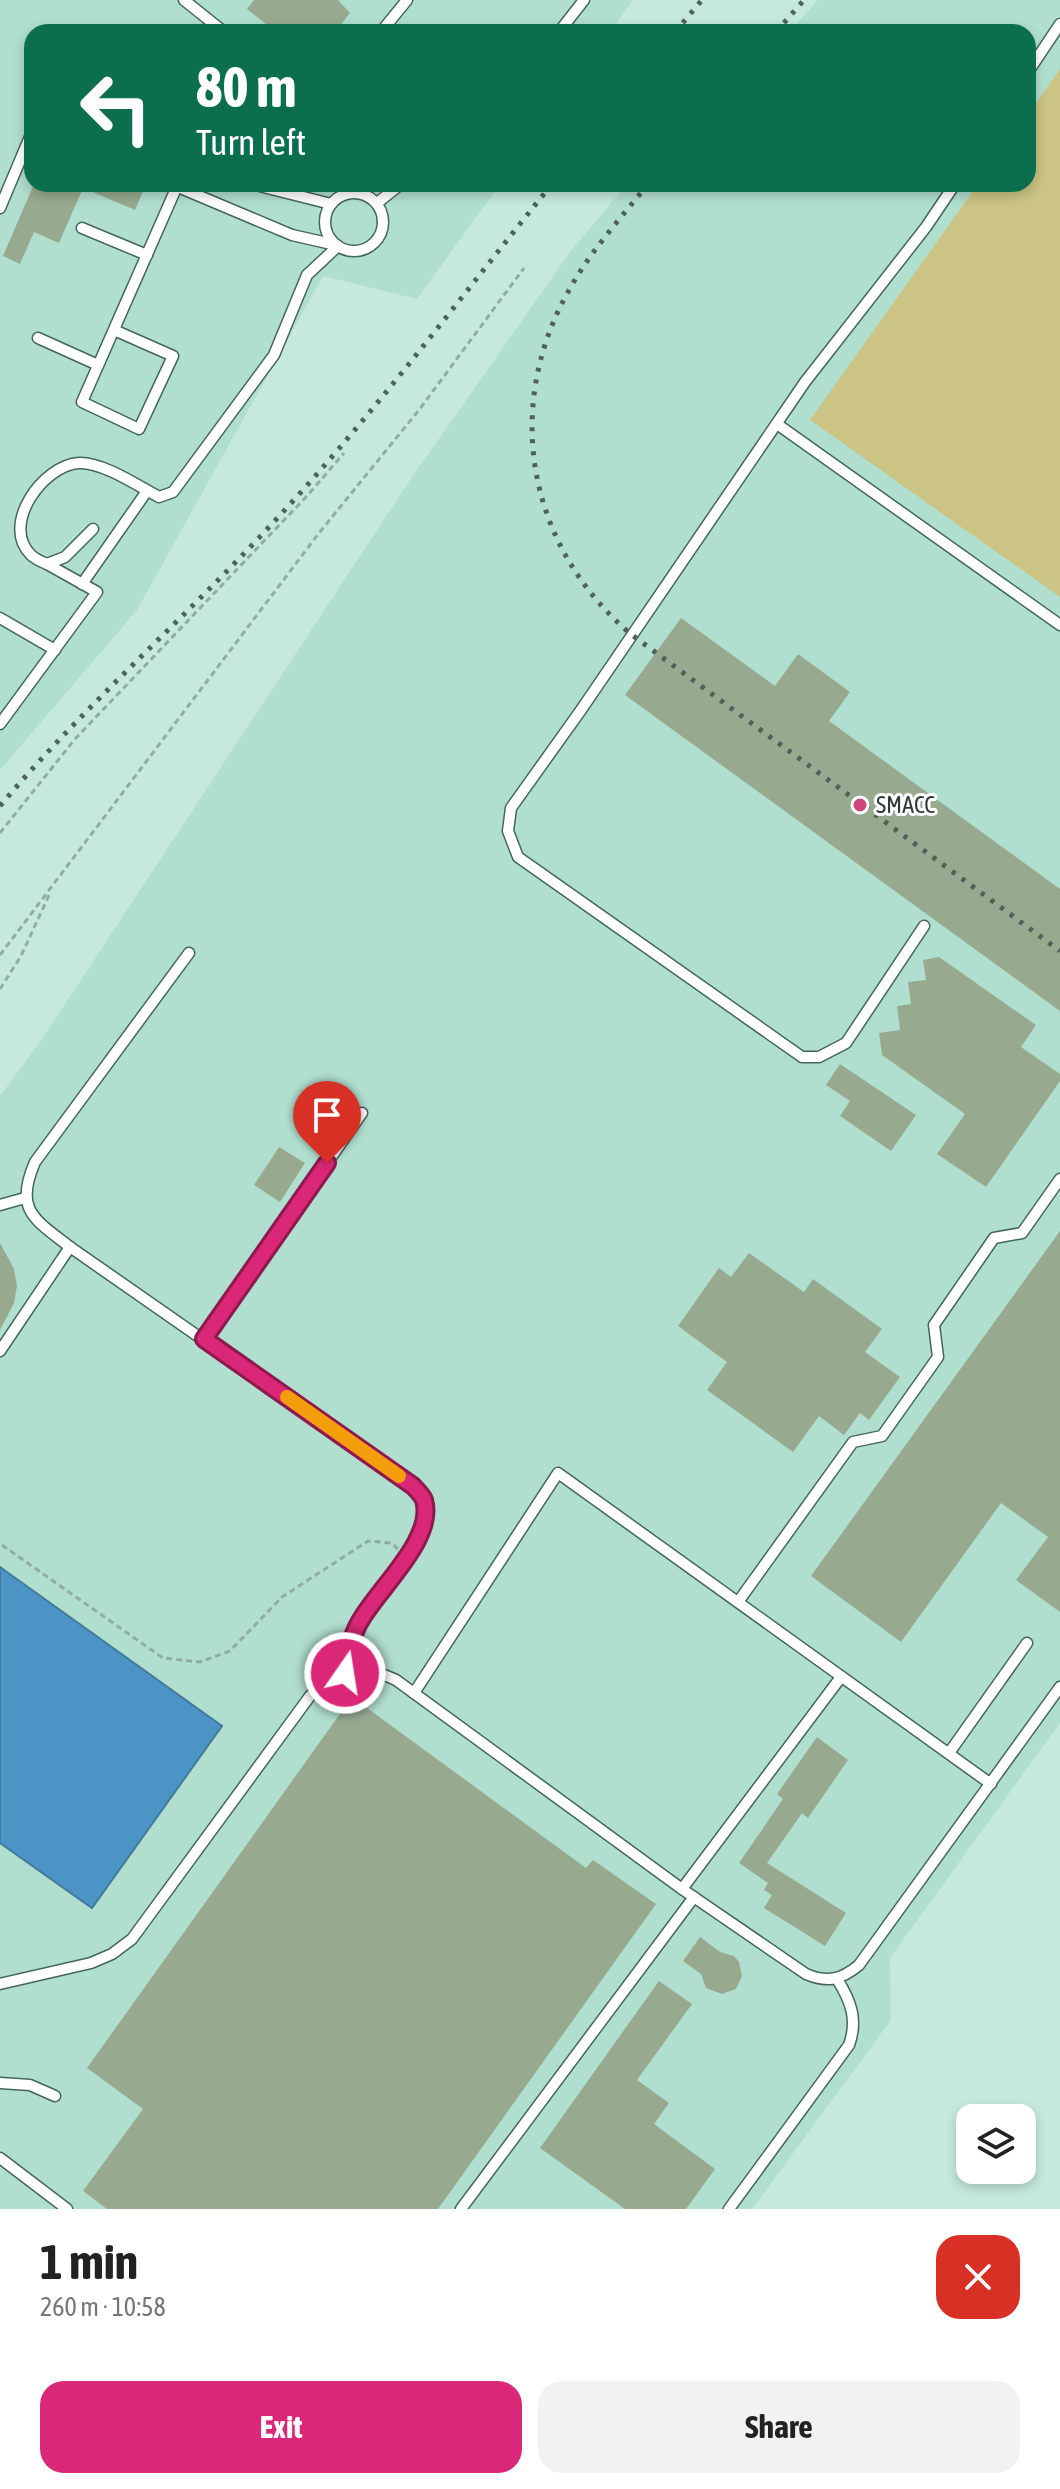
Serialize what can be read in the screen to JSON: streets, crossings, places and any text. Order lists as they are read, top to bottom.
{
  "places": ["SMACC"],
  "page": {
    "turn": ["80 m", "Turn left"],
    "heading": ["1 min", "260 m · 10:58"],
    "buttons": ["Exit", "Share"]
  }
}
